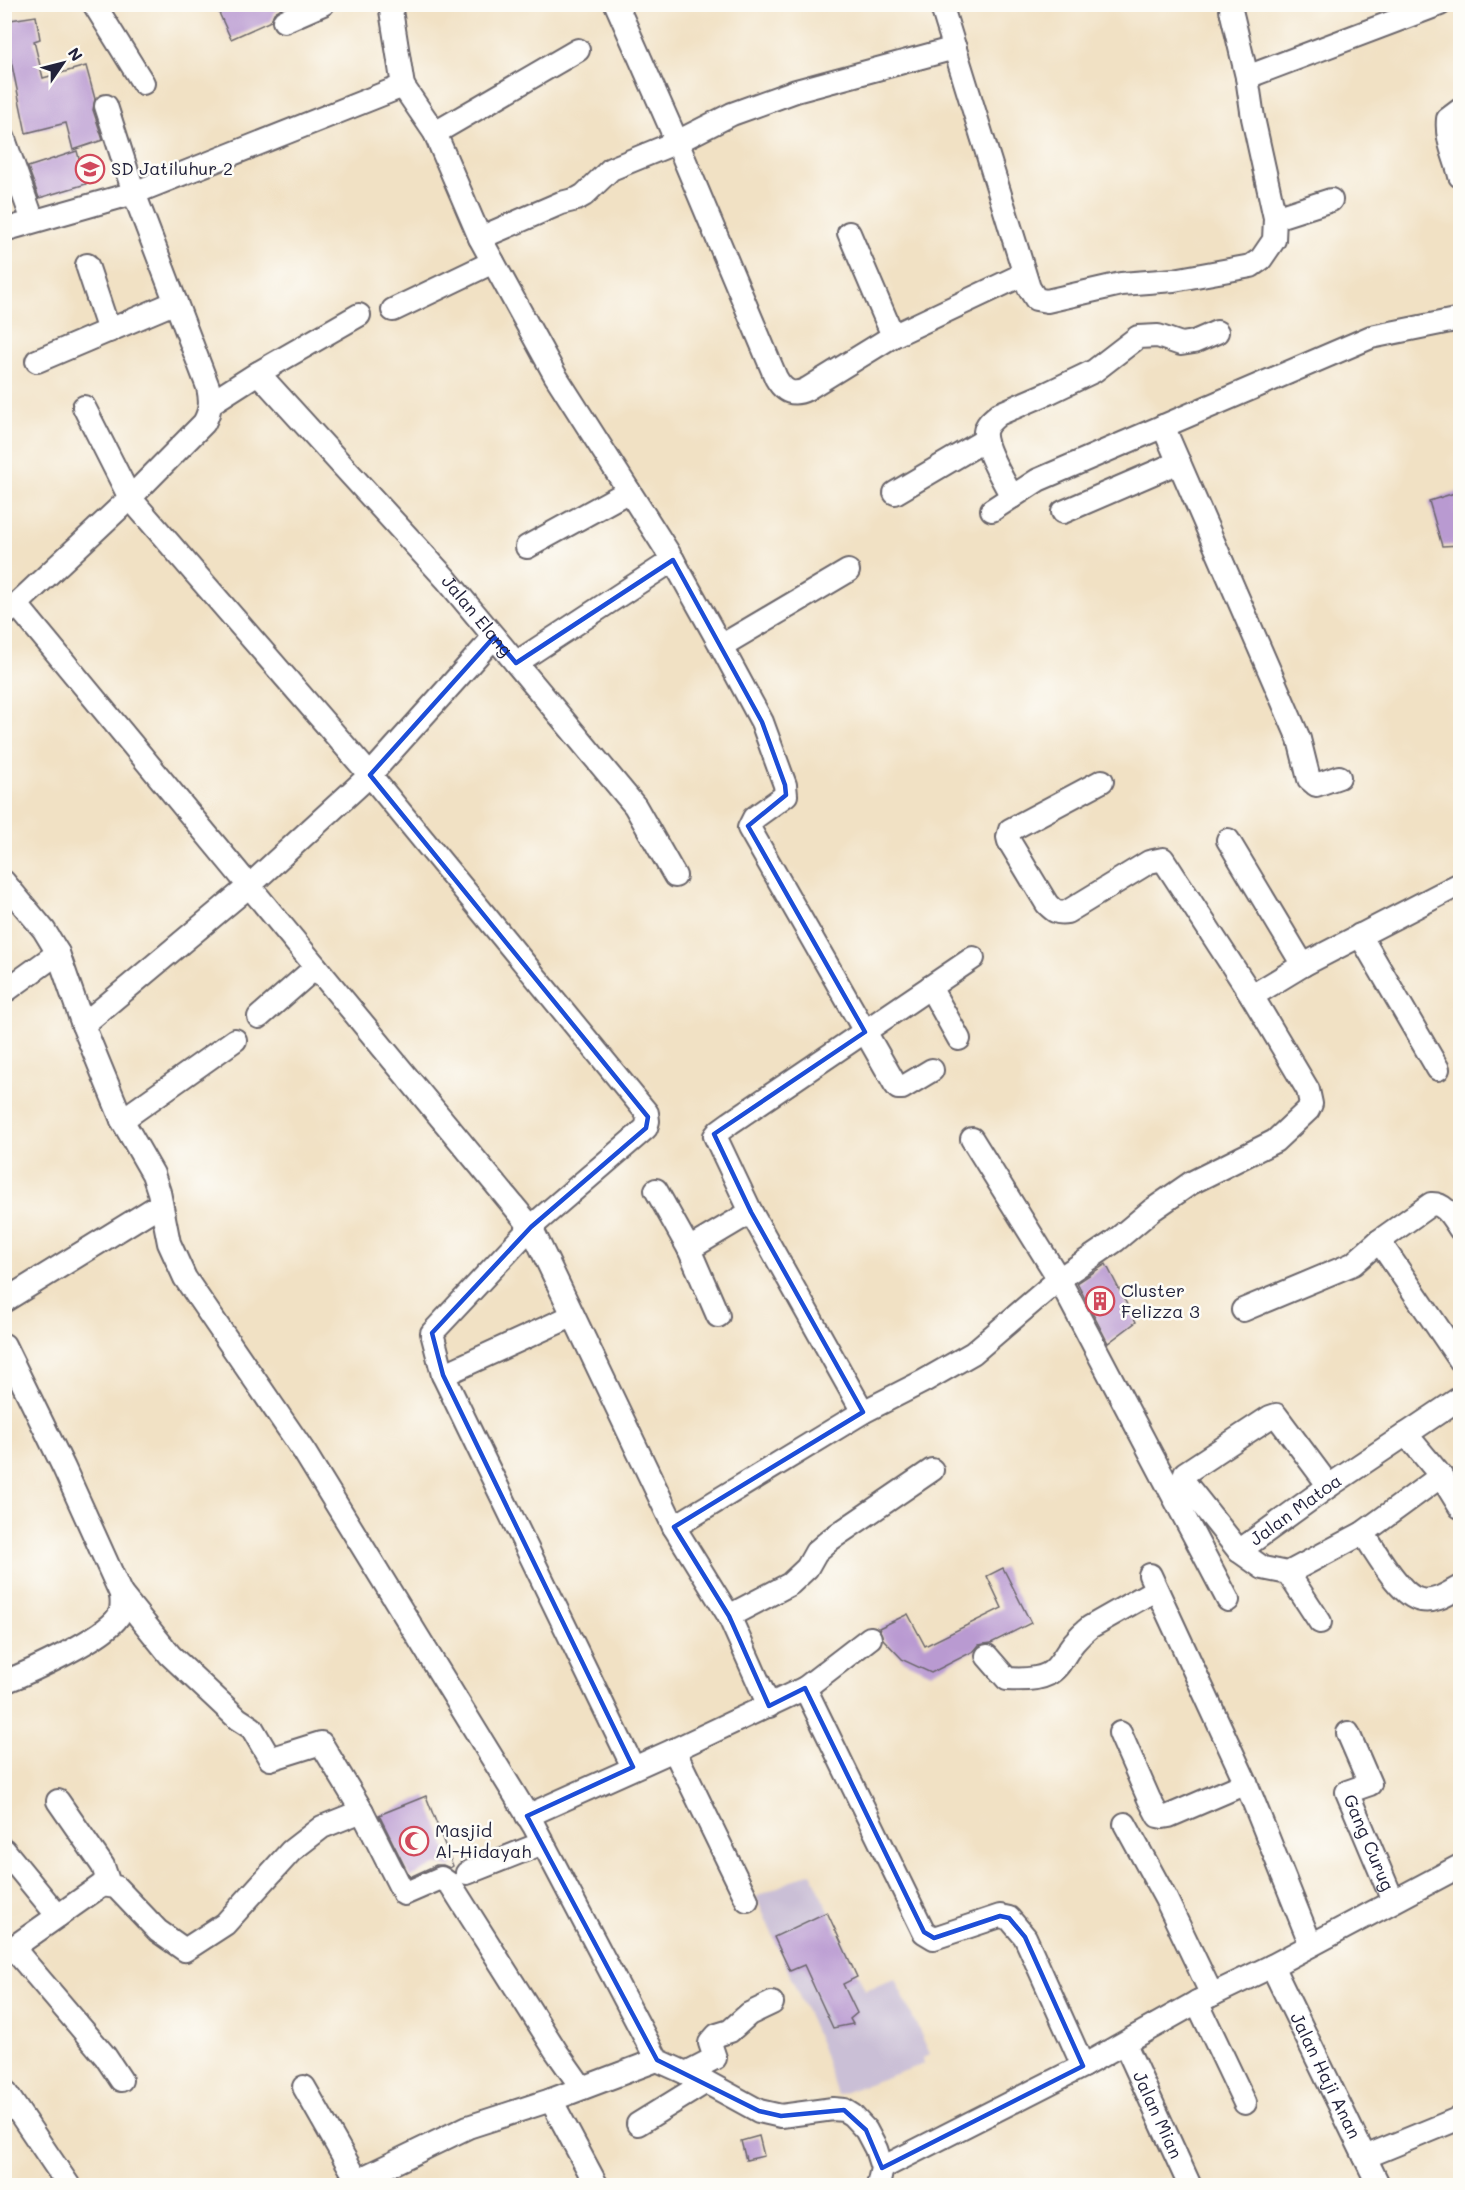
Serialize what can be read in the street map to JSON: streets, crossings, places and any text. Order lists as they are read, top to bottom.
{
  "streets": {
    "street": [
      "Jalan Elang",
      "Jalan Matoa",
      "Gang Curug",
      "Jalan Haji Anan",
      "Jalan Mian"
    ]
  },
  "places": {
    "school or university": ["SD Jatiluhur 2"],
    "building": ["Cluster Felizza 3"],
    "mosque": ["Masjid Al-Hidayah"]
  },
  "north": "top right"
}
